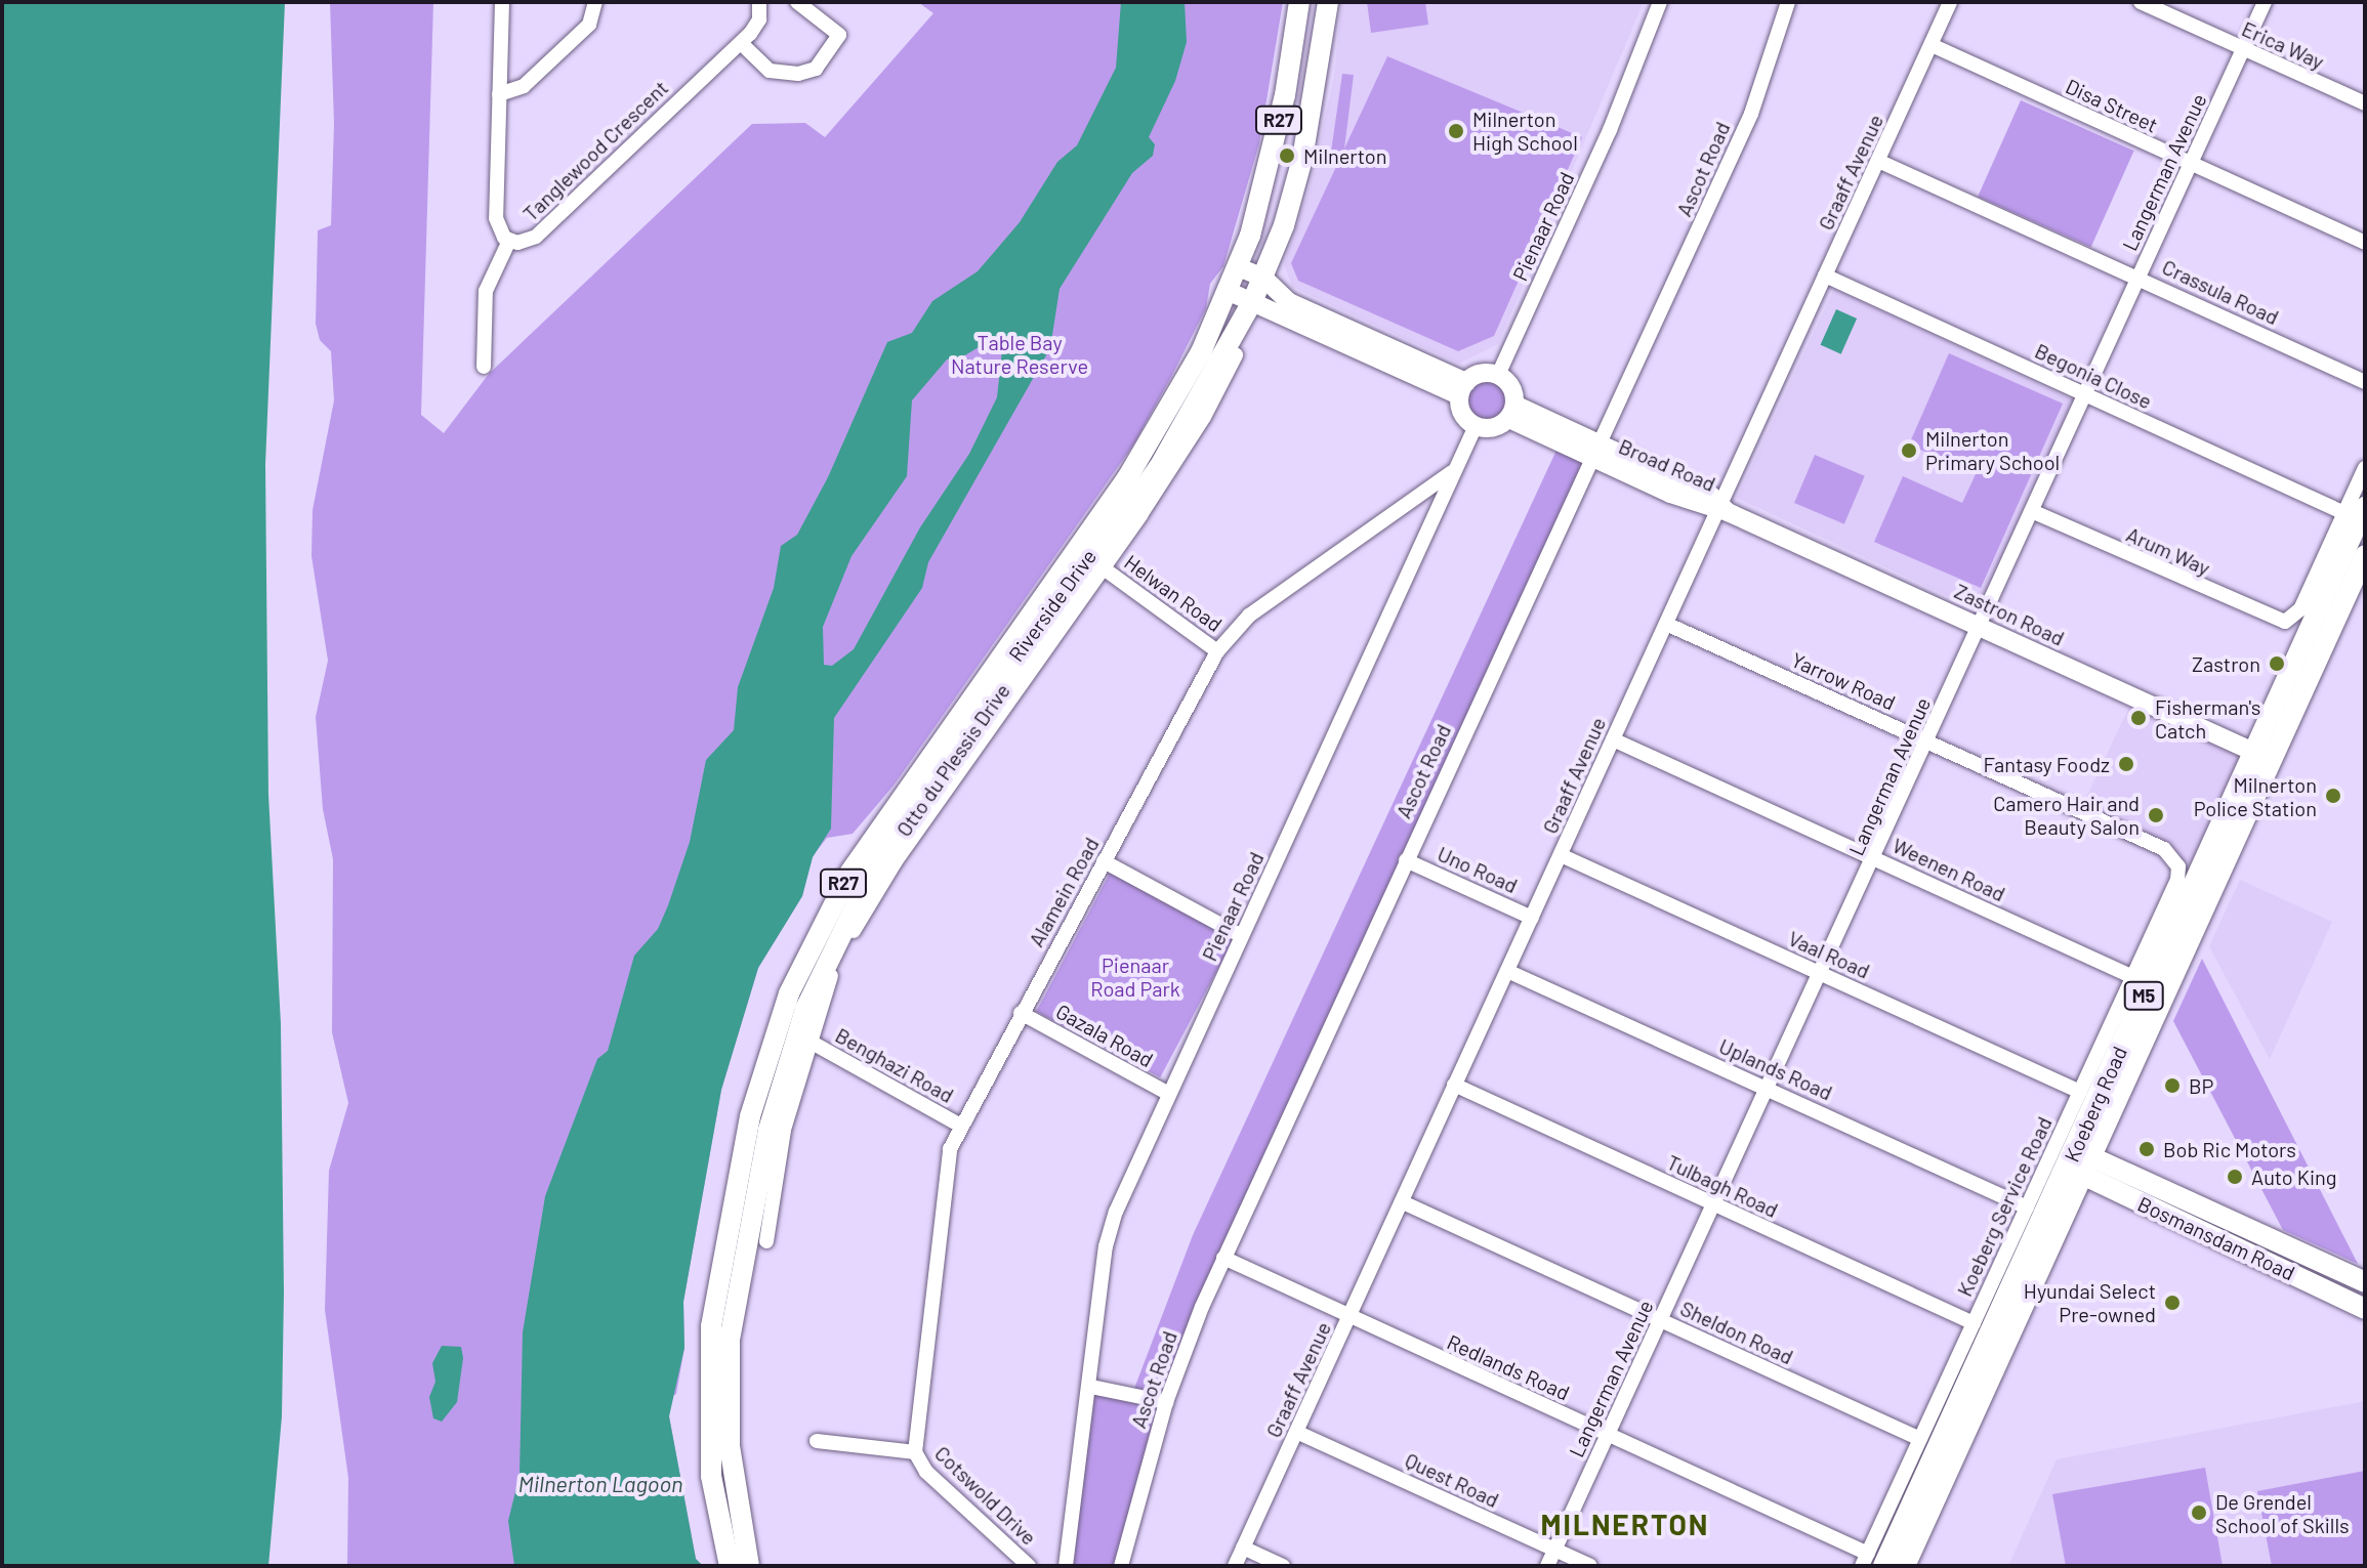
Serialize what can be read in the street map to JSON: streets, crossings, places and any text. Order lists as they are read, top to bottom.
{
  "streets": {
    "main road": [
      "R27",
      "Otto du Plessis Drive",
      "M5",
      "Koeberg Road",
      "Bosmansdam Road"
    ],
    "street": [
      "Erica Way",
      "Disa Street",
      "Tanglewood Crescent",
      "Ascot Road",
      "Graaff Avenue",
      "Langerman Avenue",
      "Pienaar Road",
      "Crassula Road",
      "Begonia Close",
      "Broad Road",
      "Arum Way",
      "Helwan Road",
      "Riverside Drive",
      "Zastron Road",
      "Yarrow Road",
      "Uno Road",
      "Weenen Road",
      "Alamein Road",
      "Vaal Road",
      "Gazala Road",
      "Benghazi Road",
      "Uplands Road",
      "Tulbagh Road",
      "Koeberg Service Road",
      "Sheldon Road",
      "Redlands Road",
      "Quest Road",
      "Cotswold Drive"
    ]
  },
  "crossings": [
    ["Erica Way", "Langerman Avenue"],
    ["Disa Street", "Graaff Avenue"],
    ["Disa Street", "Langerman Avenue"],
    ["Ascot Road", "Broad Road"],
    ["Ascot Road", "Uno Road"],
    ["Ascot Road", "Redlands Road"],
    ["Graaff Avenue", "Crassula Road"],
    ["Graaff Avenue", "Begonia Close"],
    ["Graaff Avenue", "Broad Road"],
    ["Graaff Avenue", "Zastron Road"],
    ["Graaff Avenue", "Yarrow Road"],
    ["Graaff Avenue", "Uno Road"],
    ["Graaff Avenue", "Weenen Road"],
    ["Graaff Avenue", "Vaal Road"],
    ["Graaff Avenue", "Uplands Road"],
    ["Graaff Avenue", "Tulbagh Road"],
    ["Graaff Avenue", "Sheldon Road"],
    ["Graaff Avenue", "Redlands Road"],
    ["Graaff Avenue", "Quest Road"],
    ["Langerman Avenue", "Crassula Road"],
    ["Langerman Avenue", "Begonia Close"],
    ["Langerman Avenue", "Arum Way"],
    ["Langerman Avenue", "Zastron Road"],
    ["Langerman Avenue", "Yarrow Road"],
    ["Langerman Avenue", "Weenen Road"],
    ["Langerman Avenue", "Vaal Road"],
    ["Langerman Avenue", "Uplands Road"],
    ["Langerman Avenue", "Tulbagh Road"],
    ["Langerman Avenue", "Sheldon Road"],
    ["Langerman Avenue", "Redlands Road"],
    ["Langerman Avenue", "Quest Road"],
    ["Pienaar Road", "Broad Road"],
    ["Pienaar Road", "Alamein Road"],
    ["Pienaar Road", "Gazala Road"],
    ["Begonia Close", "Arum Way"],
    ["Broad Road", "Zastron Road"],
    ["Helwan Road", "Riverside Drive"],
    ["Helwan Road", "Alamein Road"],
    ["Riverside Drive", "Benghazi Road"],
    ["Zastron Road", "Koeberg Road"],
    ["Yarrow Road", "Koeberg Service Road"],
    ["Weenen Road", "Koeberg Service Road"],
    ["Alamein Road", "Gazala Road"],
    ["Alamein Road", "Benghazi Road"],
    ["Alamein Road", "Cotswold Drive"],
    ["Vaal Road", "Koeberg Service Road"],
    ["Uplands Road", "Koeberg Service Road"],
    ["Koeberg Road", "Koeberg Service Road"],
    ["Koeberg Road", "Bosmansdam Road"],
    ["Koeberg Road", "Redlands Road"],
    ["Tulbagh Road", "Koeberg Service Road"],
    ["Koeberg Service Road", "Sheldon Road"],
    ["Koeberg Service Road", "Redlands Road"]
  ],
  "districts": ["MILNERTON"],
  "water": ["Milnerton Lagoon"],
  "parks": ["Table Bay Nature Reserve", "Pienaar Road Park"],
  "places": [
    "Milnerton High School",
    "Milnerton",
    "Milnerton Primary School",
    "Zastron",
    "Fisherman's Catch",
    "Fantasy Foodz",
    "Milnerton Police Station",
    "Camero Hair and Beauty Salon",
    "BP",
    "Bob Ric Motors",
    "Auto King",
    "Hyundai Select Pre-owned",
    "De Grendel School of Skills"
  ]
}
